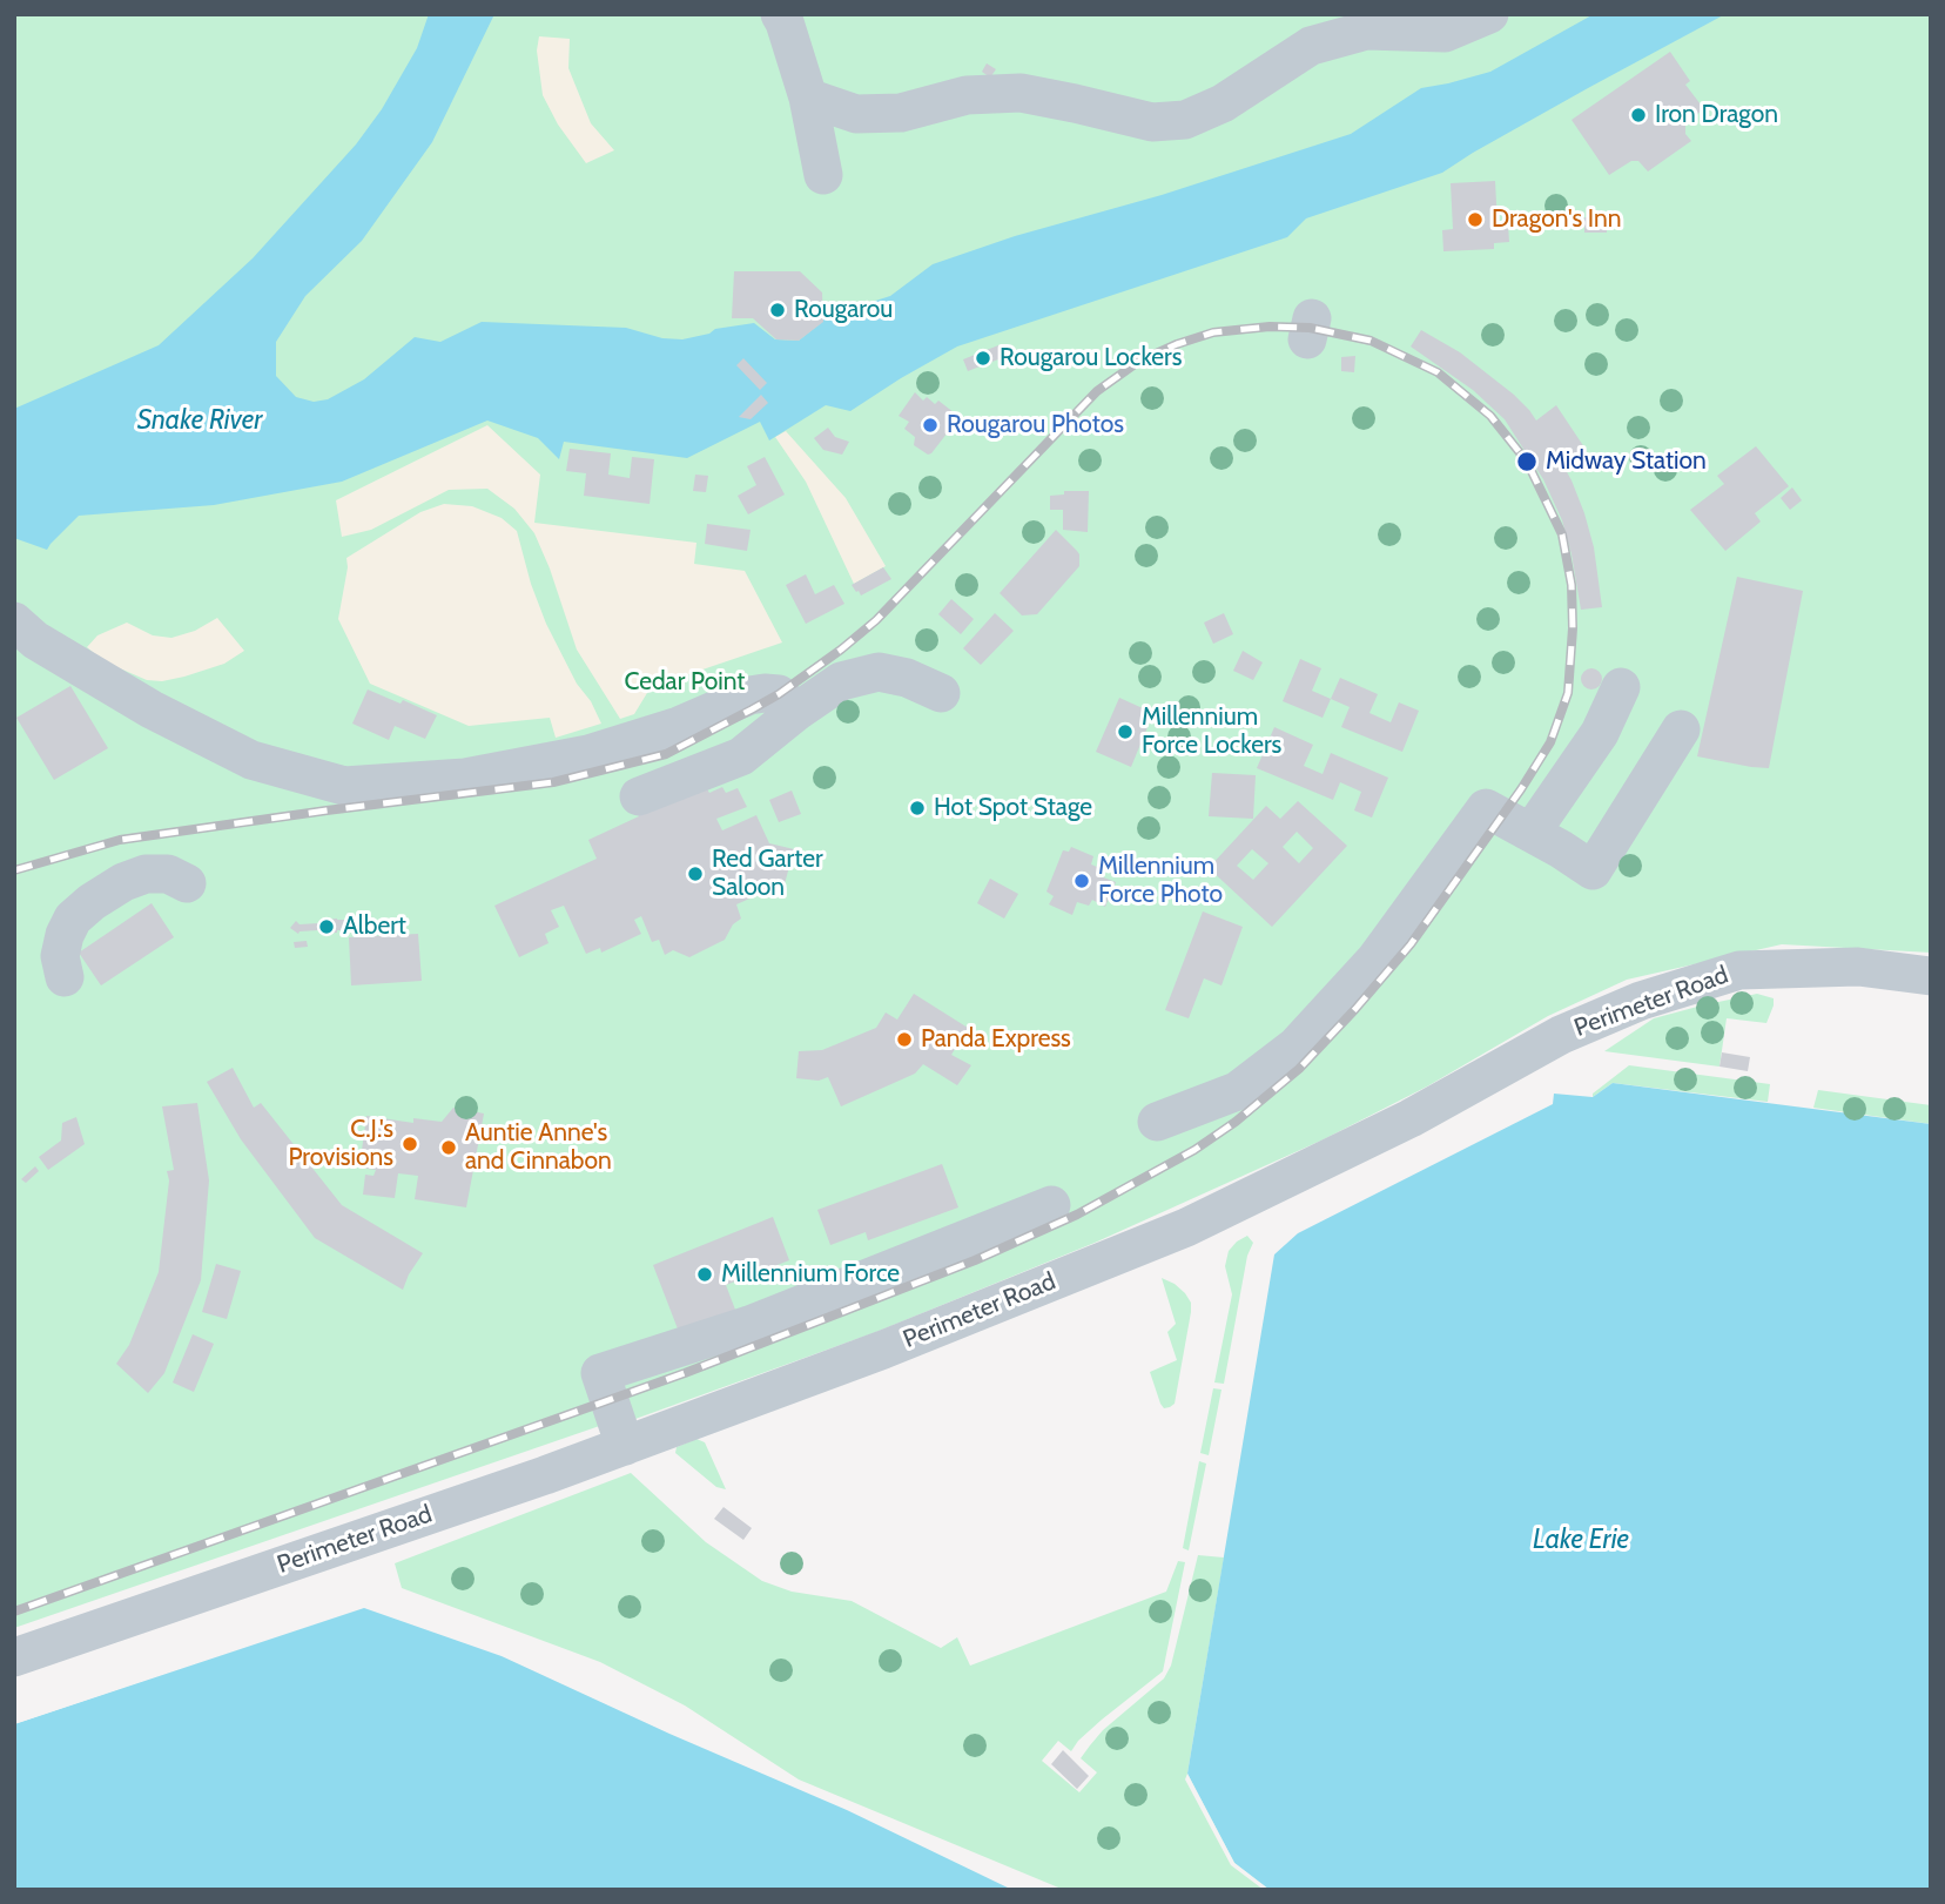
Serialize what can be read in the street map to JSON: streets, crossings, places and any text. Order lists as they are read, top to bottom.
{
  "streets": {
    "street": ["Perimeter Road"]
  },
  "water": ["Snake River", "Lake Erie"],
  "parks": ["Cedar Point"],
  "places": [
    "Iron Dragon",
    "Dragon's Inn",
    "Rougarou",
    "Rougarou Lockers",
    "Rougarou Photos",
    "Midway Station",
    "Millennium Force Lockers",
    "Hot Spot Stage",
    "Red Garter Saloon",
    "Millennium Force Photo",
    "Albert",
    "Panda Express",
    "C.J.'s Provisions",
    "Auntie Anne's and Cinnabon",
    "Millennium Force"
  ]
}
